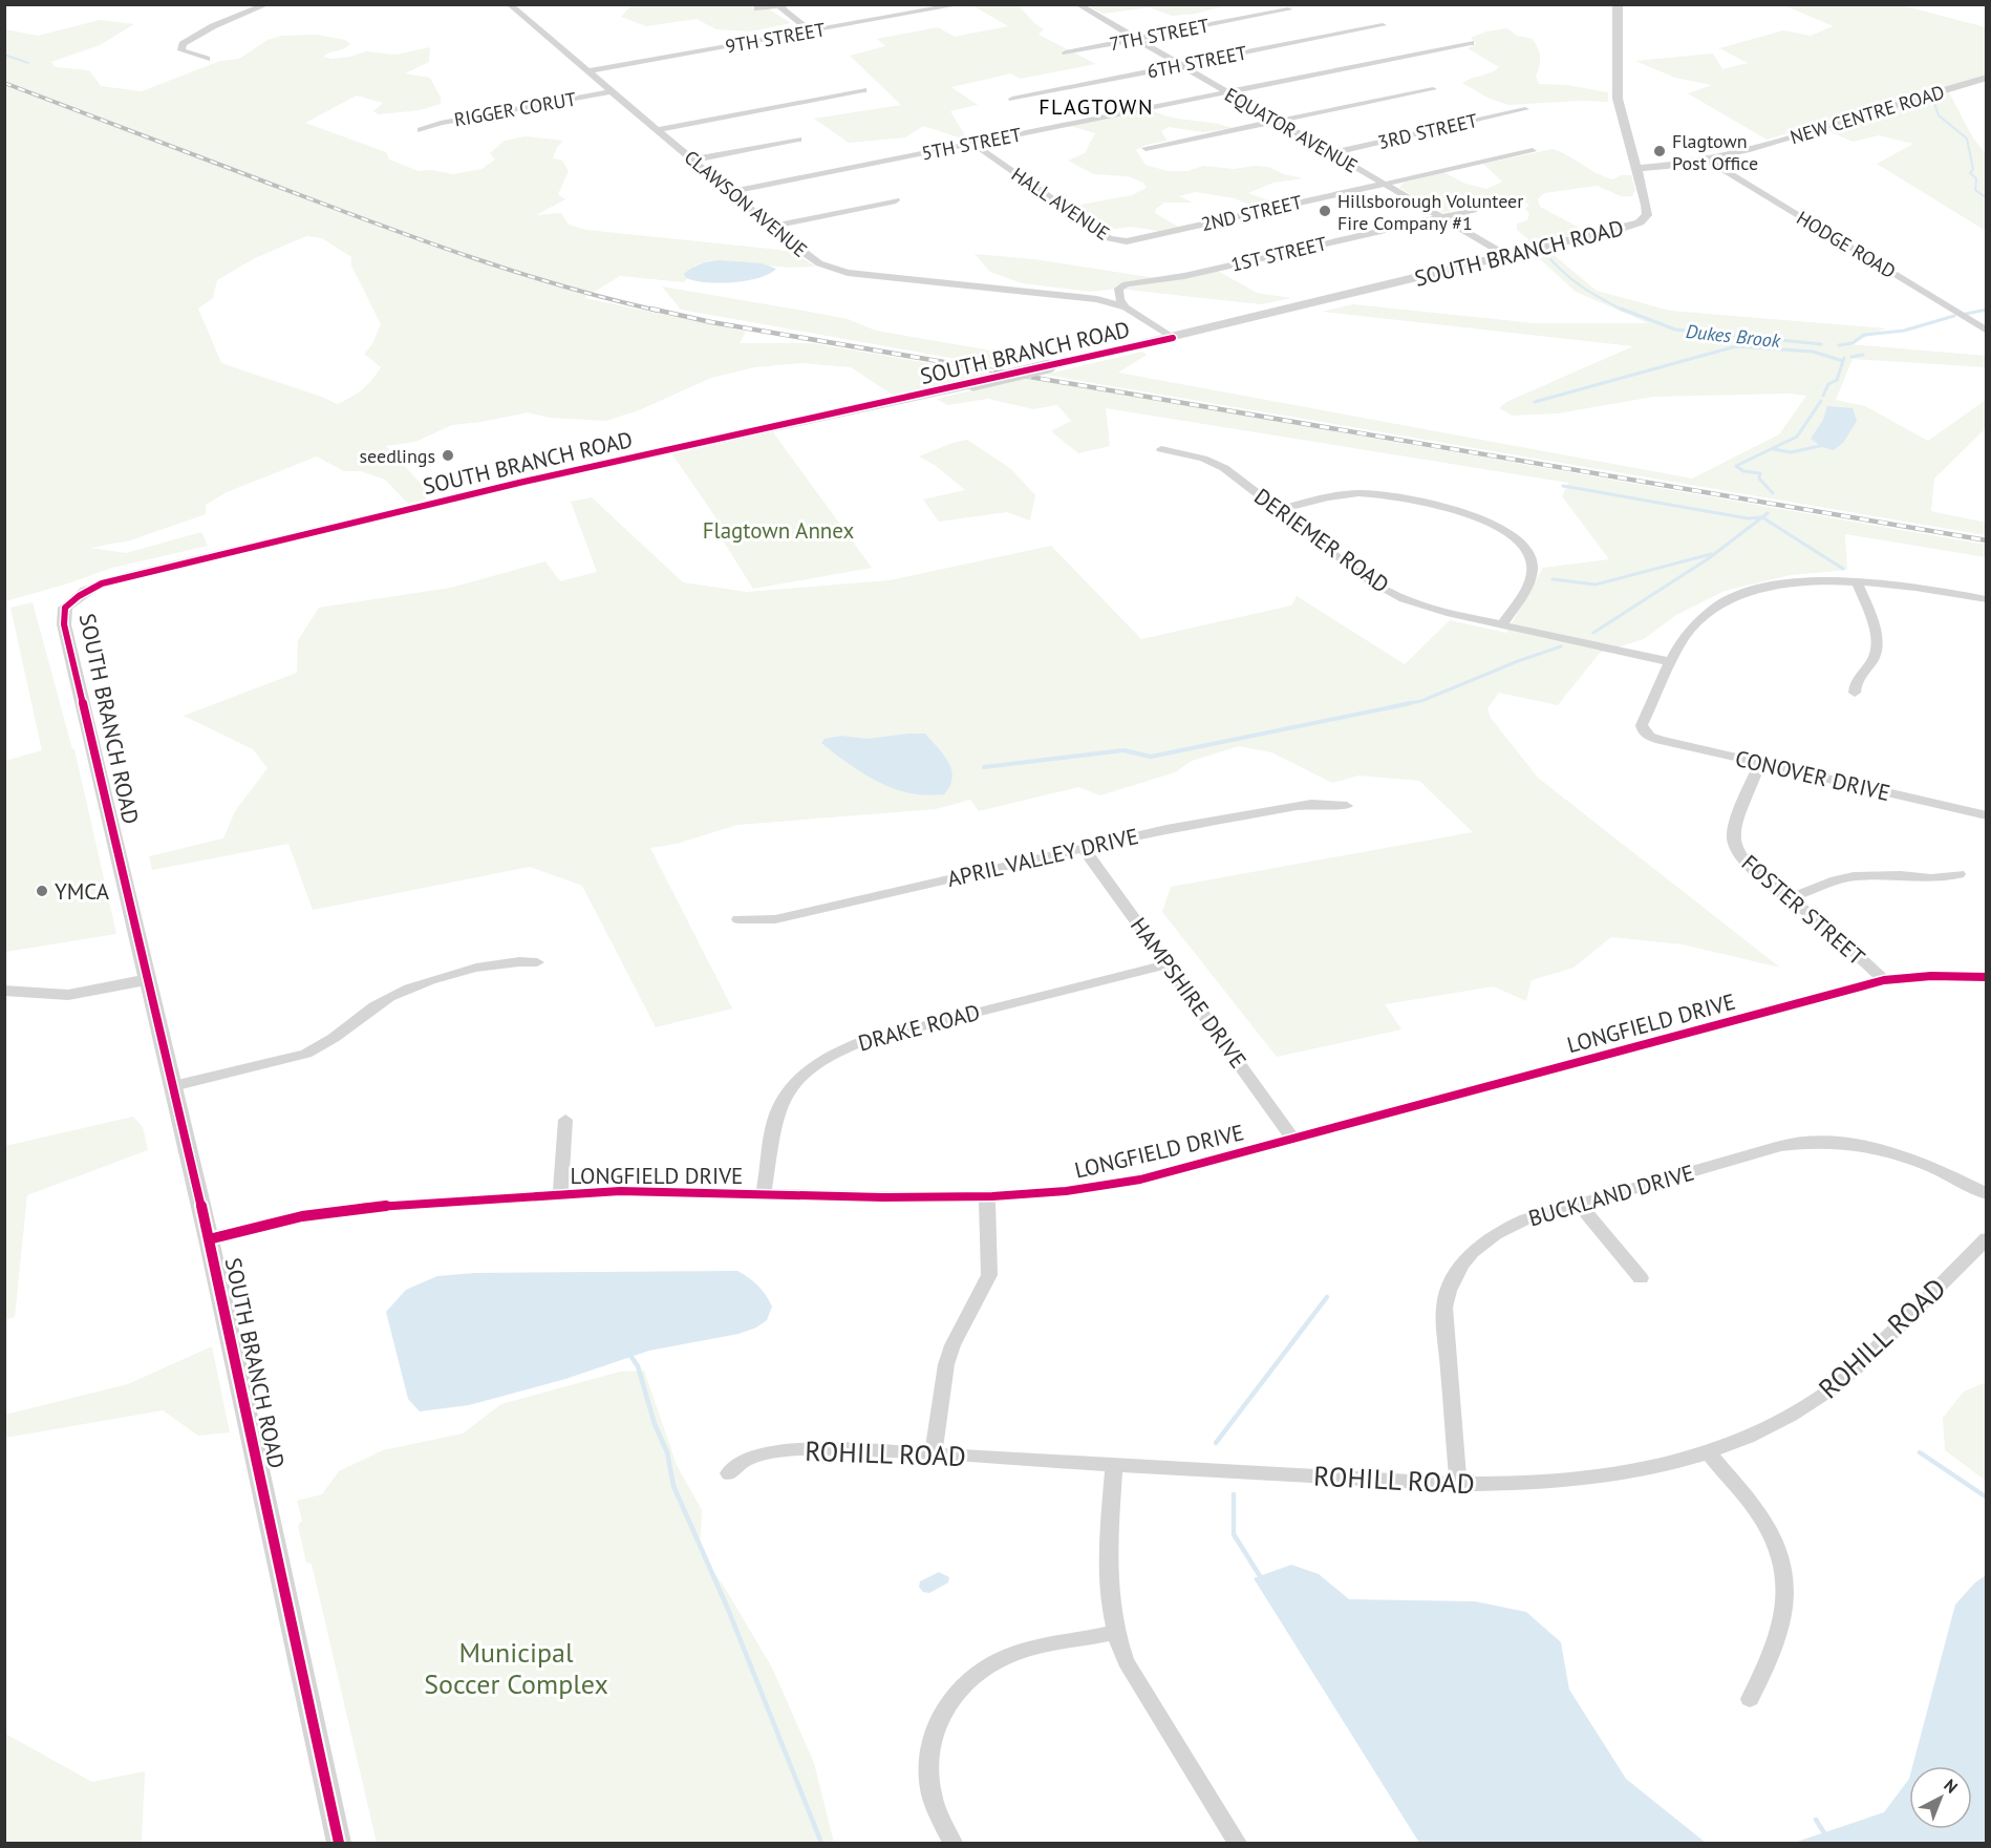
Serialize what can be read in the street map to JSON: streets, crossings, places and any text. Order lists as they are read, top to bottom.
{
  "streets": {
    "street": [
      "7TH STREET",
      "9TH STREET",
      "6TH STREET",
      "RIGGER CORUT",
      "NEW CENTRE ROAD",
      "EQUATOR AVENUE",
      "3RD STREET",
      "5TH STREET",
      "CLAWSON AVENUE",
      "HALL AVENUE",
      "2ND STREET",
      "HODGE ROAD",
      "SOUTH BRANCH ROAD",
      "1ST STREET",
      "DERIEMER ROAD",
      "CONOVER DRIVE",
      "APRIL VALLEY DRIVE",
      "FOSTER STREET",
      "HAMPSHIRE DRIVE",
      "LONGFIELD DRIVE",
      "DRAKE ROAD",
      "BUCKLAND DRIVE",
      "ROHILL ROAD"
    ]
  },
  "crossings": [
    ["7TH STREET", "EQUATOR AVENUE"],
    ["9TH STREET", "CLAWSON AVENUE"],
    ["6TH STREET", "EQUATOR AVENUE"],
    ["RIGGER CORUT", "CLAWSON AVENUE"],
    ["NEW CENTRE ROAD", "HODGE ROAD"],
    ["NEW CENTRE ROAD", "SOUTH BRANCH ROAD"],
    ["EQUATOR AVENUE", "3RD STREET"],
    ["EQUATOR AVENUE", "5TH STREET"],
    ["EQUATOR AVENUE", "2ND STREET"],
    ["EQUATOR AVENUE", "SOUTH BRANCH ROAD"],
    ["EQUATOR AVENUE", "1ST STREET"],
    ["5TH STREET", "CLAWSON AVENUE"],
    ["5TH STREET", "HALL AVENUE"],
    ["CLAWSON AVENUE", "SOUTH BRANCH ROAD"],
    ["CLAWSON AVENUE", "1ST STREET"],
    ["HALL AVENUE", "2ND STREET"],
    ["SOUTH BRANCH ROAD", "LONGFIELD DRIVE"],
    ["DERIEMER ROAD", "CONOVER DRIVE"],
    ["CONOVER DRIVE", "FOSTER STREET"],
    ["APRIL VALLEY DRIVE", "HAMPSHIRE DRIVE"],
    ["FOSTER STREET", "LONGFIELD DRIVE"],
    ["HAMPSHIRE DRIVE", "LONGFIELD DRIVE"],
    ["HAMPSHIRE DRIVE", "DRAKE ROAD"],
    ["LONGFIELD DRIVE", "DRAKE ROAD"],
    ["BUCKLAND DRIVE", "ROHILL ROAD"]
  ],
  "districts": ["FLAGTOWN"],
  "water": ["Dukes Brook"],
  "parks": ["Flagtown Annex", "Municipal Soccer Complex"],
  "places": [
    "Flagtown Post Office",
    "Hillsborough Volunteer Fire Company #1",
    "seedlings",
    "YMCA"
  ],
  "north": "top right"
}
